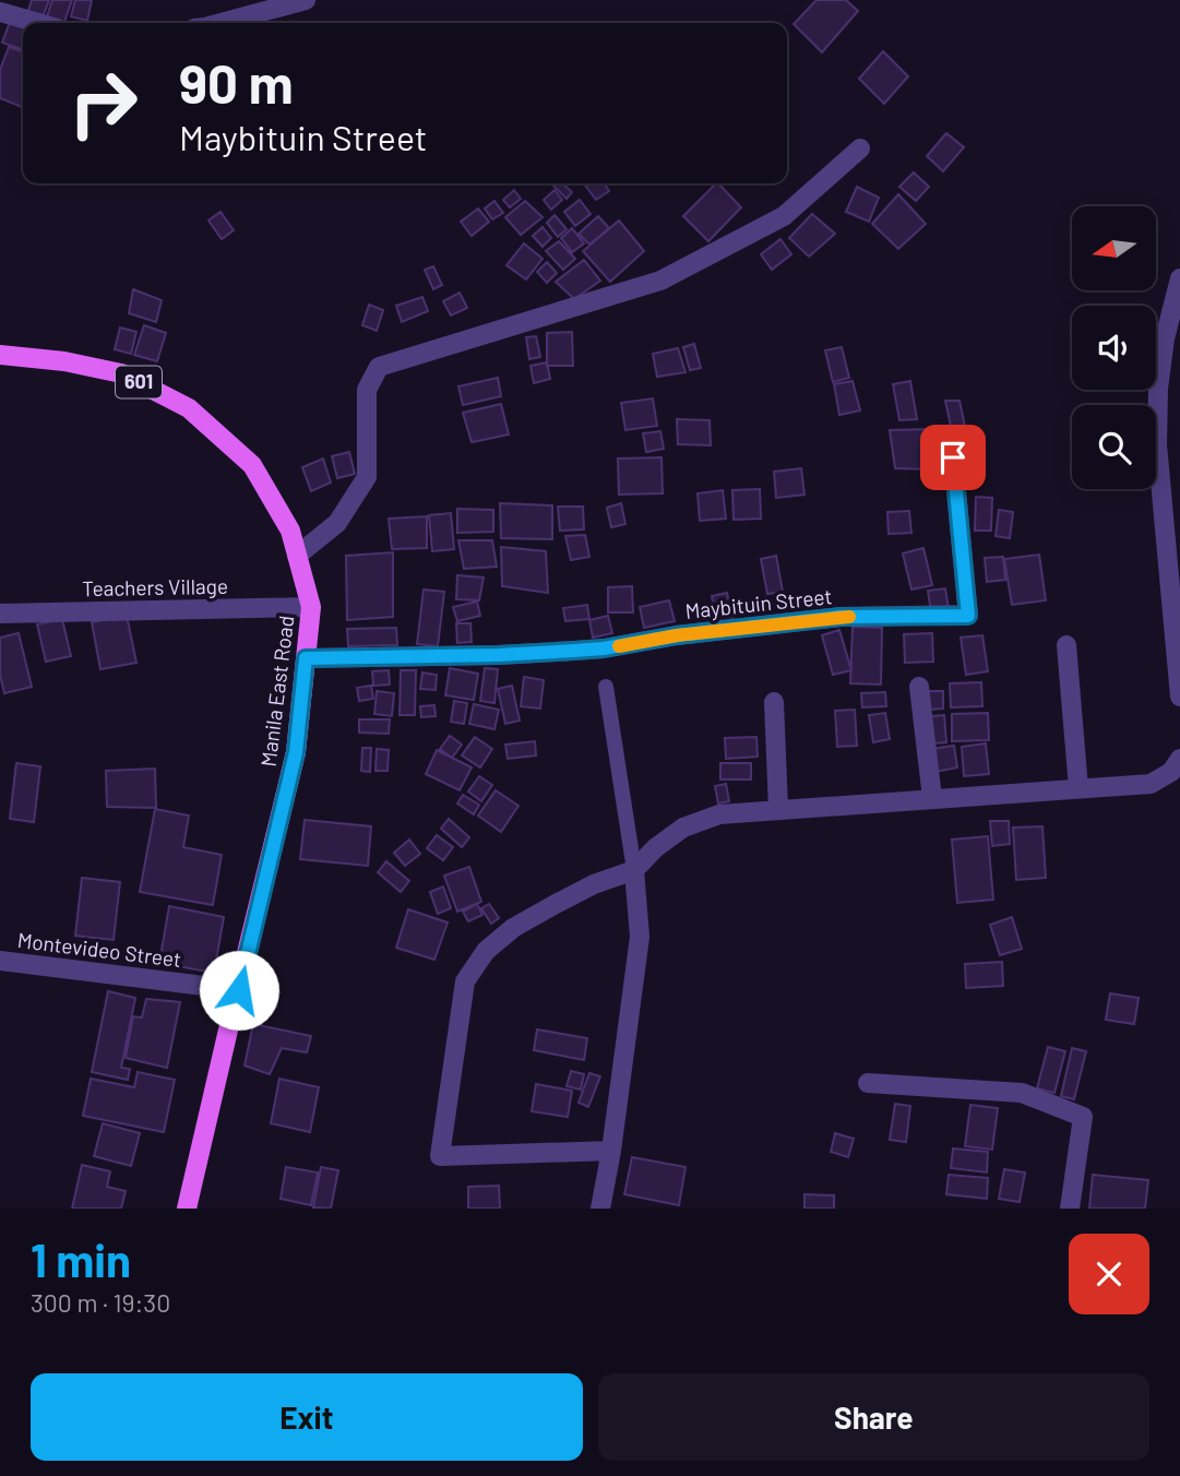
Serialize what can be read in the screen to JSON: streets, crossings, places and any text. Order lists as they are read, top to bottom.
{
  "streets": {
    "main road": ["601", "Manila East Road"],
    "street": ["Teachers Village", "Maybituin Street", "Montevideo Street"]
  },
  "crossings": [
    ["Teachers Village", "Manila East Road"],
    ["Maybituin Street", "Manila East Road"],
    ["Manila East Road", "Montevideo Street"]
  ],
  "north": "left",
  "page": {
    "turn": ["90 m", "Maybituin Street"],
    "heading": ["1 min", "300 m · 19:30"],
    "buttons": ["Exit", "Share"]
  }
}
